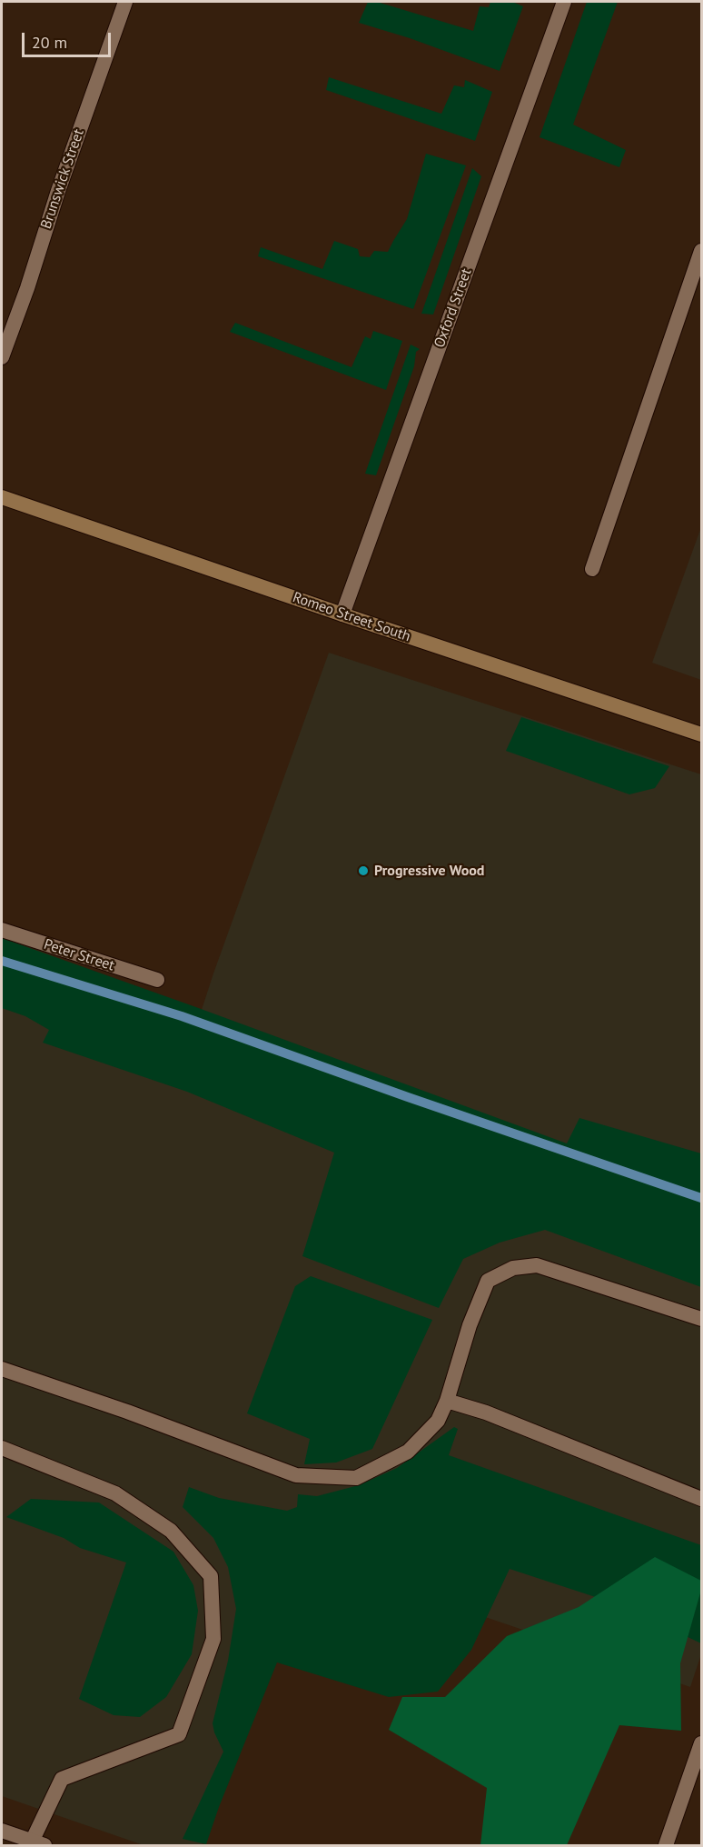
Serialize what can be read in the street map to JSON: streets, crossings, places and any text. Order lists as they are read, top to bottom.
{
  "streets": {
    "main road": ["Romeo Street South"],
    "street": ["Brunswick Street", "Oxford Street", "Peter Street"]
  },
  "crossings": [
    ["Oxford Street", "Romeo Street South"]
  ],
  "places": ["Progressive Wood"],
  "scale_bar": "20 m"
}
